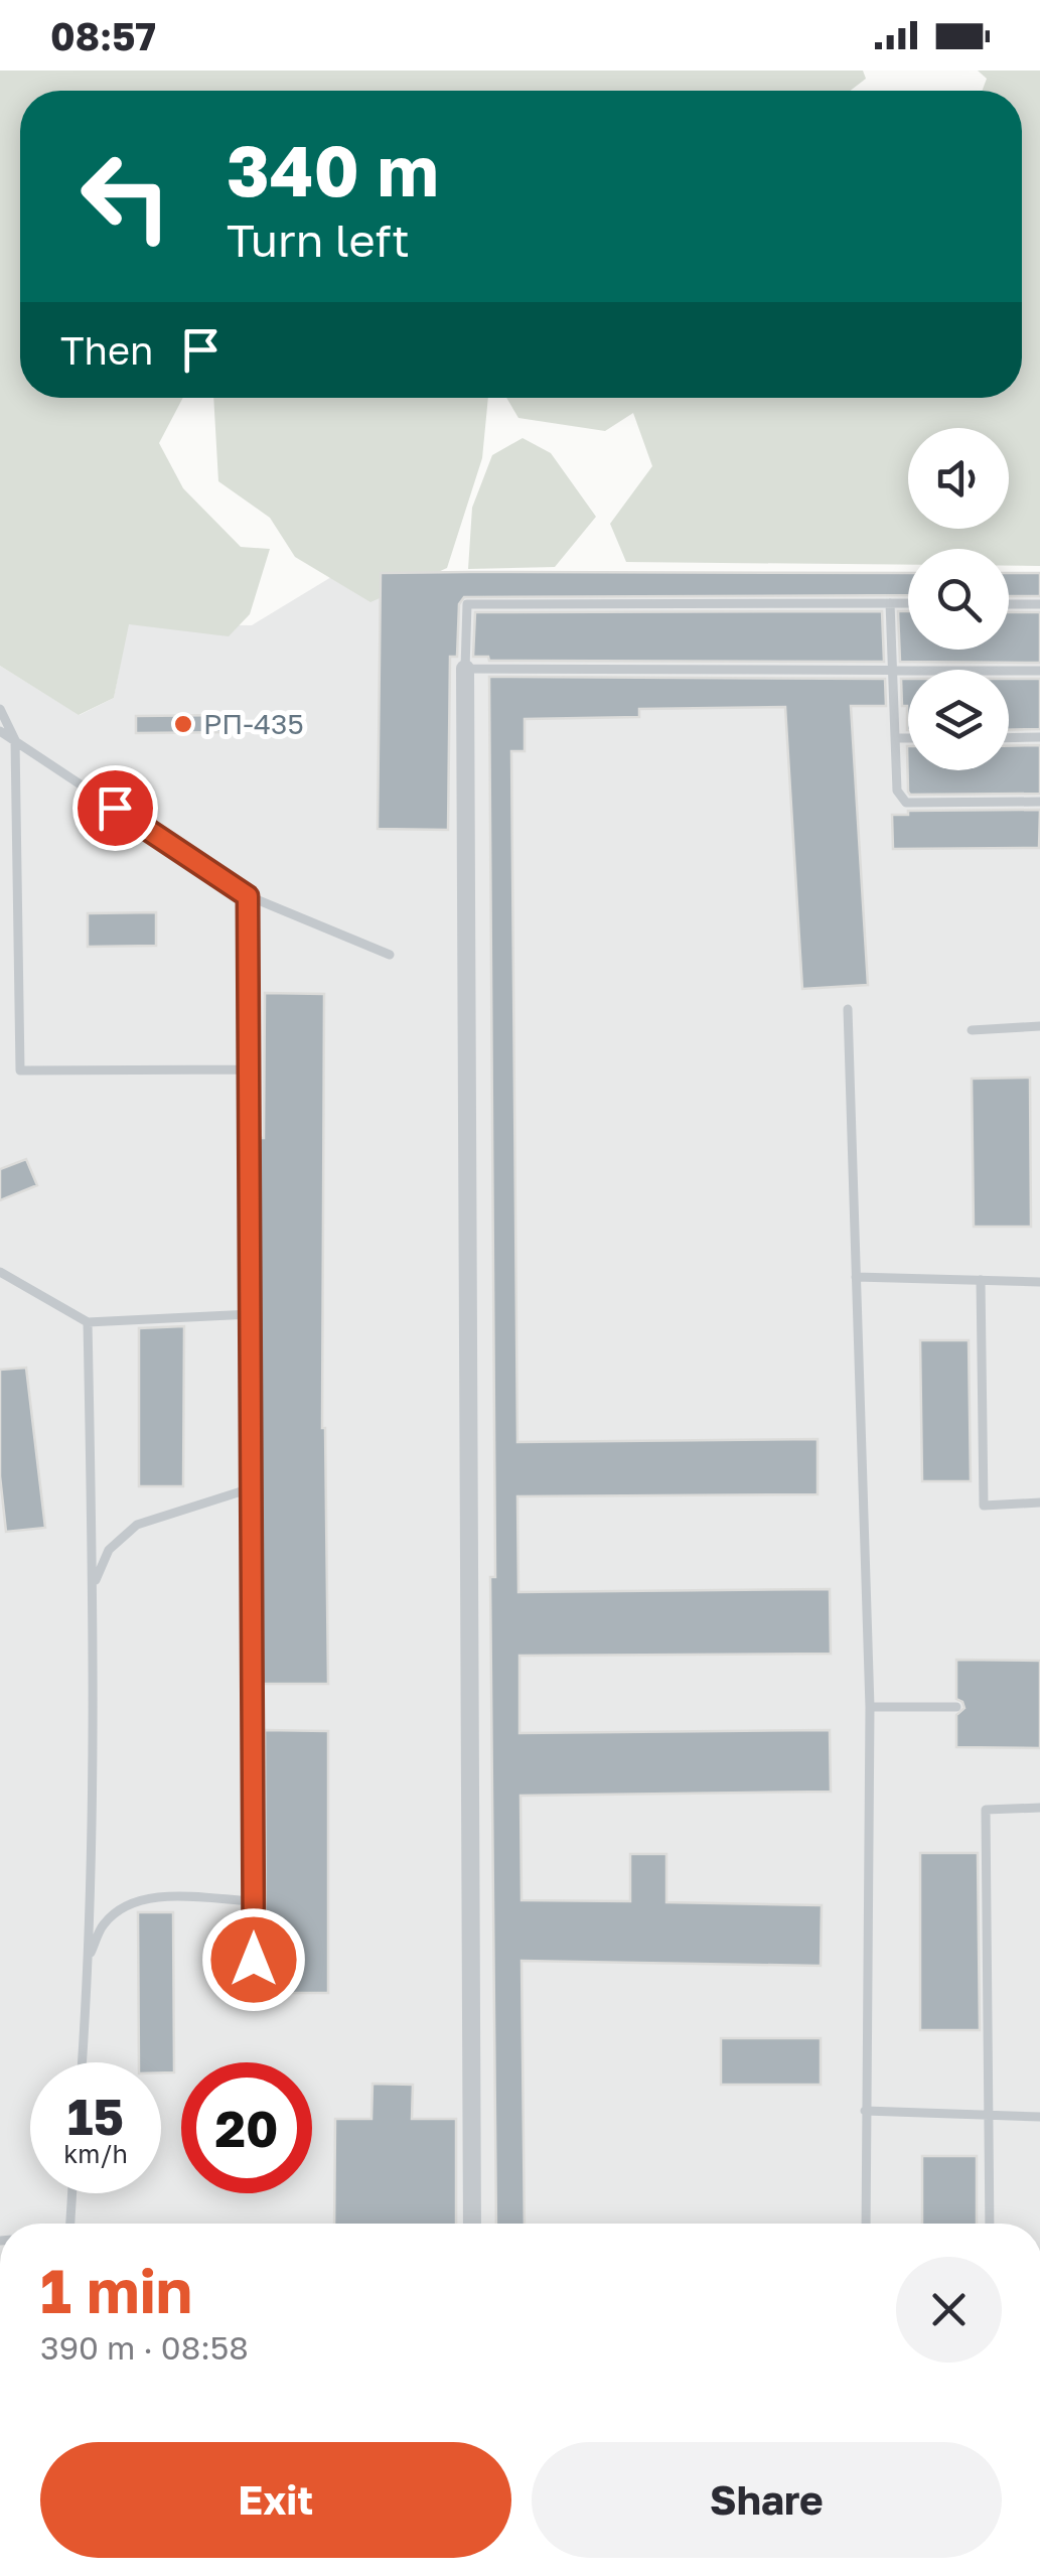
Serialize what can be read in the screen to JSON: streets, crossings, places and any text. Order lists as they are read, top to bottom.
{
  "places": ["РП-435"],
  "page": {
    "status": "08:57",
    "turn": ["340 m", "Turn left"],
    "then": "Then",
    "speed": "15 km/h",
    "limit": "20",
    "heading": ["1 min", "390 m · 08:58"],
    "buttons": ["Exit", "Share"]
  }
}
